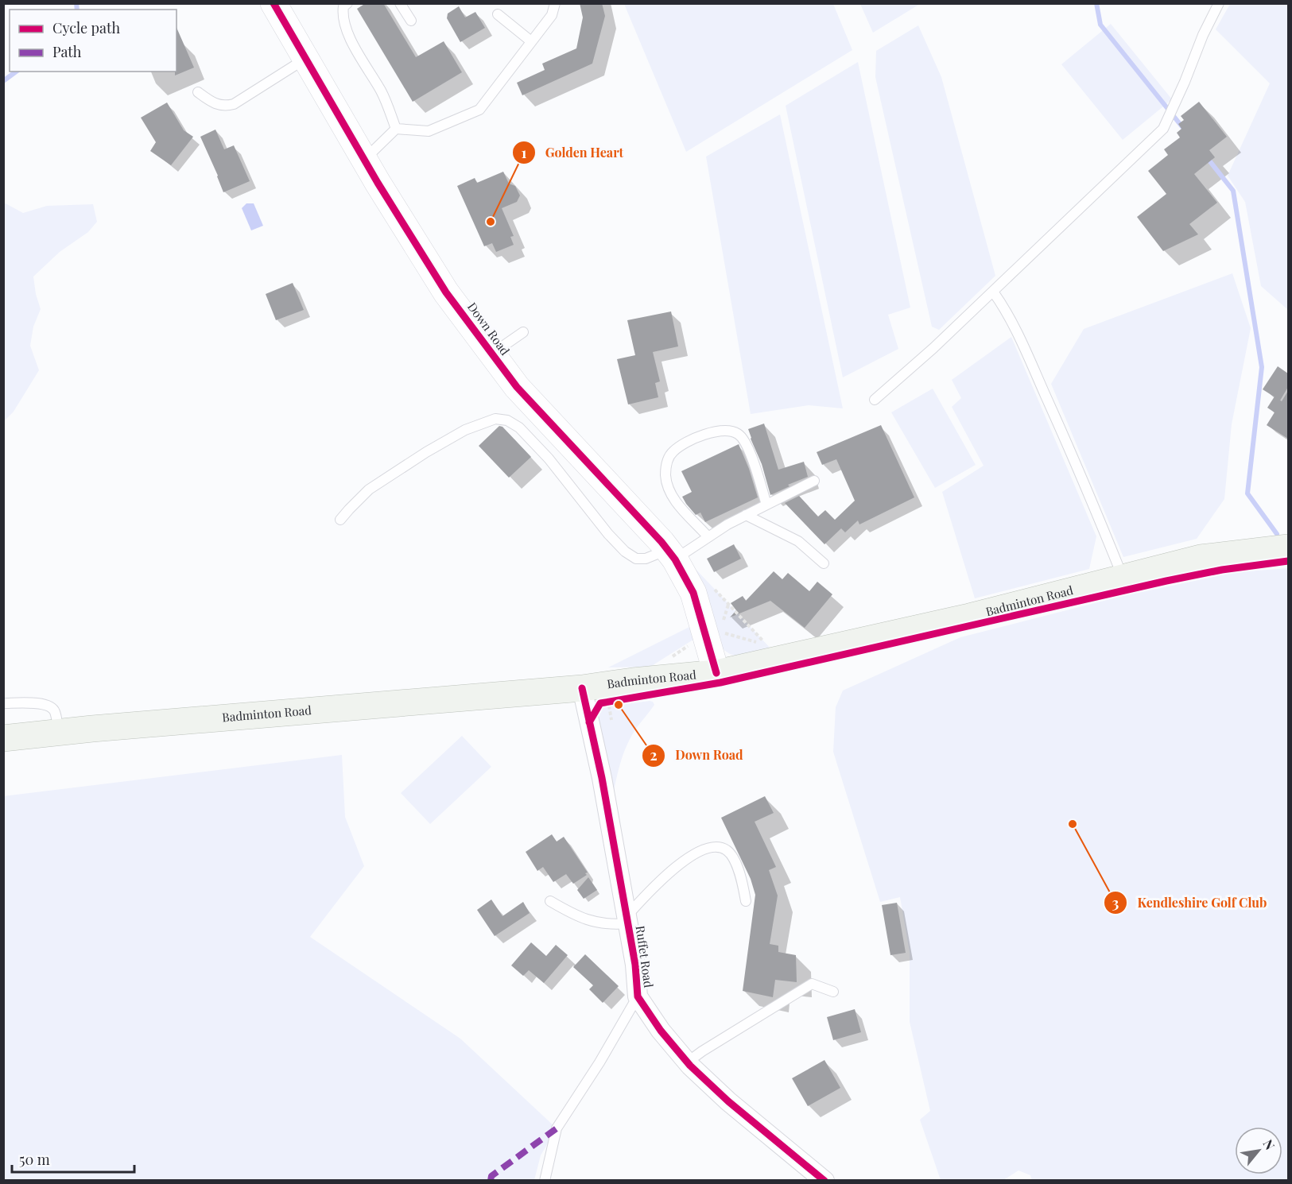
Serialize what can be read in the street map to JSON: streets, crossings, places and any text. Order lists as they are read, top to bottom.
{
  "streets": {
    "main road": ["Badminton Road"],
    "street": ["Down Road", "Ruffet Road"]
  },
  "crossings": [
    ["Down Road", "Badminton Road"],
    ["Badminton Road", "Ruffet Road"]
  ],
  "places": ["Golden Heart", "Down Road", "Kendleshire Golf Club"],
  "legend": ["Cycle path", "Path"],
  "scale_bar": "50 m",
  "north": "top right"
}
